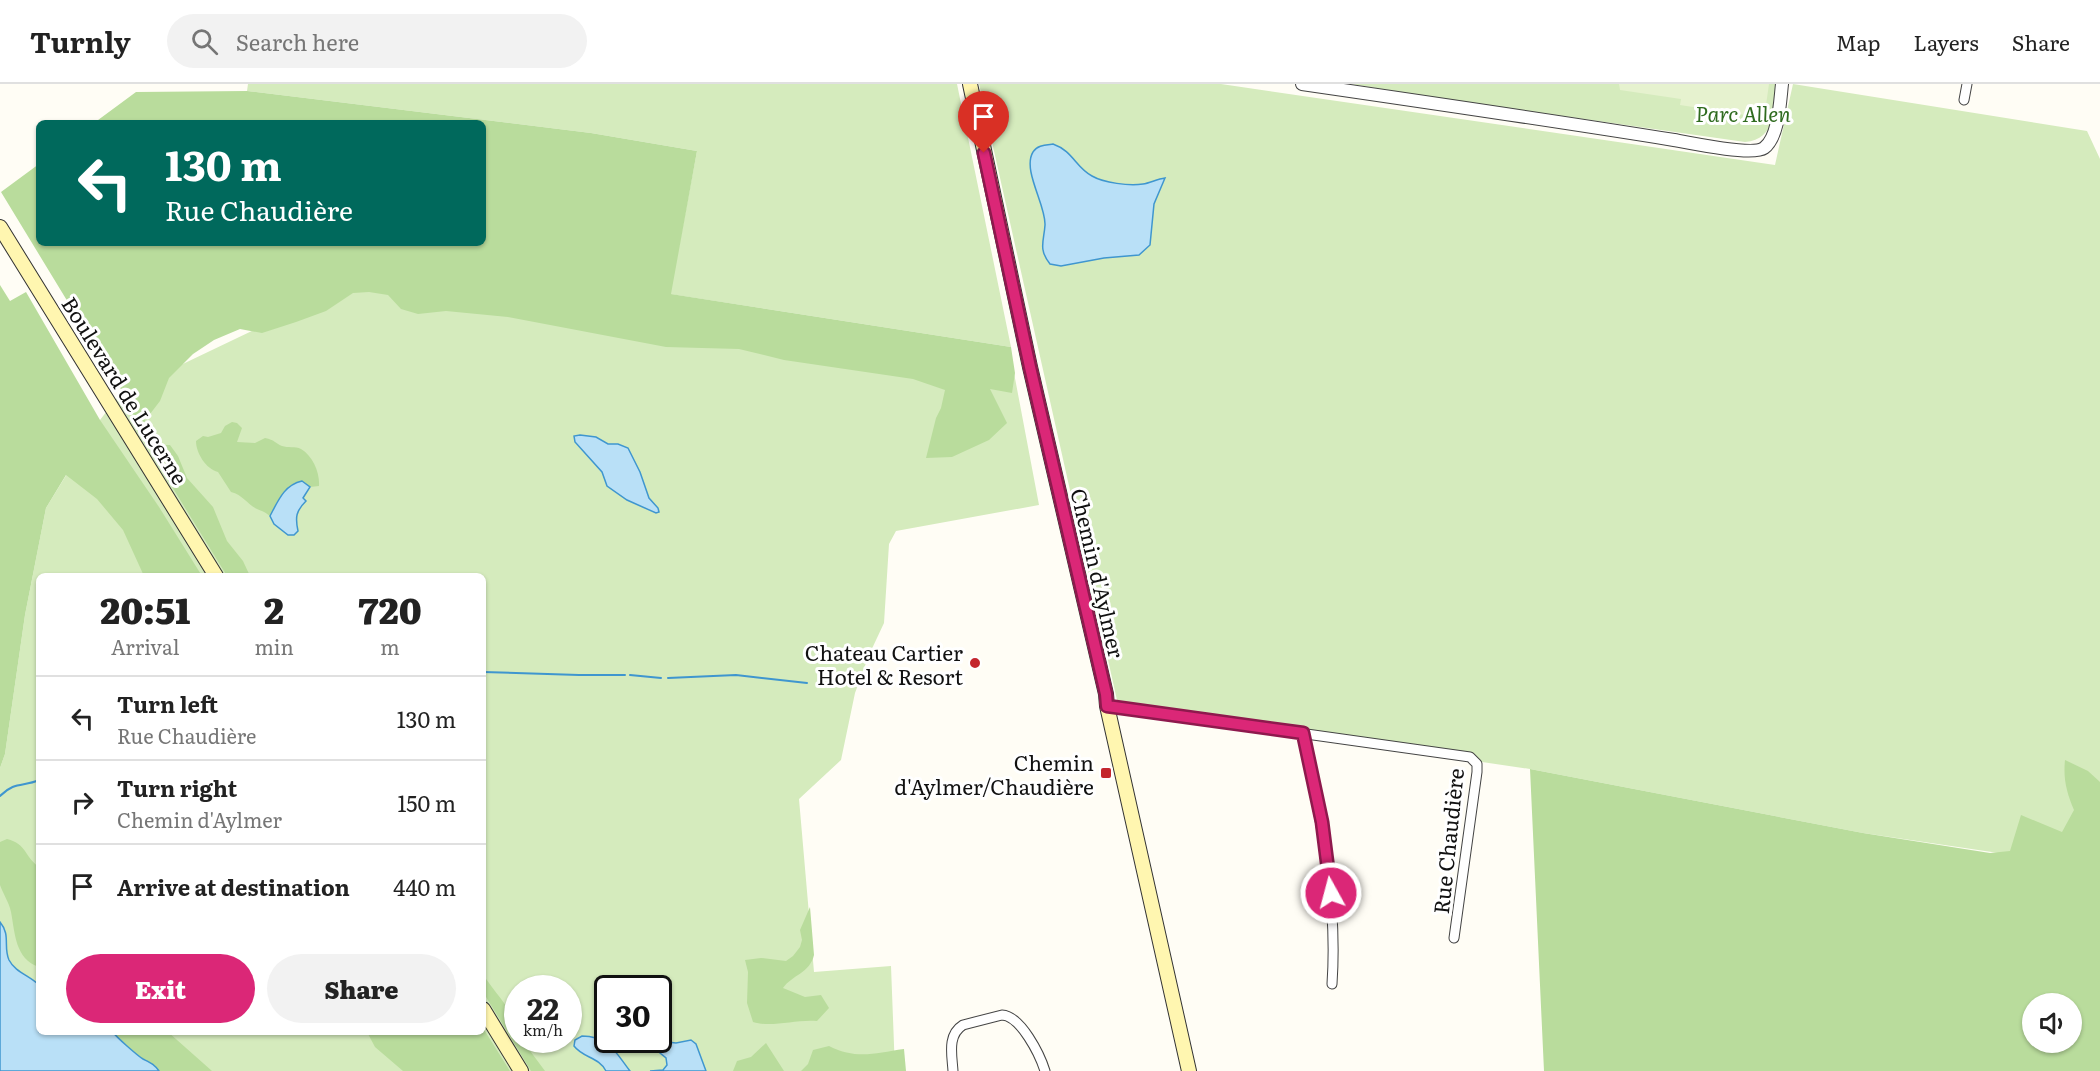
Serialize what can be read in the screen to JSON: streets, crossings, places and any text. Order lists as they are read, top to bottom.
{
  "streets": {
    "main road": ["Boulevard de Lucerne", "Chemin d'Aylmer"],
    "street": ["Rue Chaudière"]
  },
  "crossings": [
    ["Chemin d'Aylmer", "Rue Chaudière"]
  ],
  "parks": ["Parc Allen"],
  "places": {
    "other": ["Chateau Cartier Hotel & Resort"],
    "transit": ["Chemin d'Aylmer/Chaudière"]
  },
  "page": {
    "header": "Turnly",
    "search": "Search here",
    "nav": ["Map", "Layers", "Share"],
    "turn": ["130 m", "Rue Chaudière"],
    "eta": [
      "20:51",
      "Arrival",
      "2",
      "min",
      "720",
      "m"
    ],
    "list": [
      {
        "name": "Turn left",
        "note": "Rue Chaudière",
        "value": "130 m"
      },
      {
        "name": "Turn right",
        "note": "Chemin d'Aylmer",
        "value": "150 m"
      },
      {
        "name": "Arrive at destination",
        "value": "440 m"
      }
    ],
    "buttons": ["Exit", "Share"],
    "speed": "22 km/h",
    "limit": "30"
  }
}
